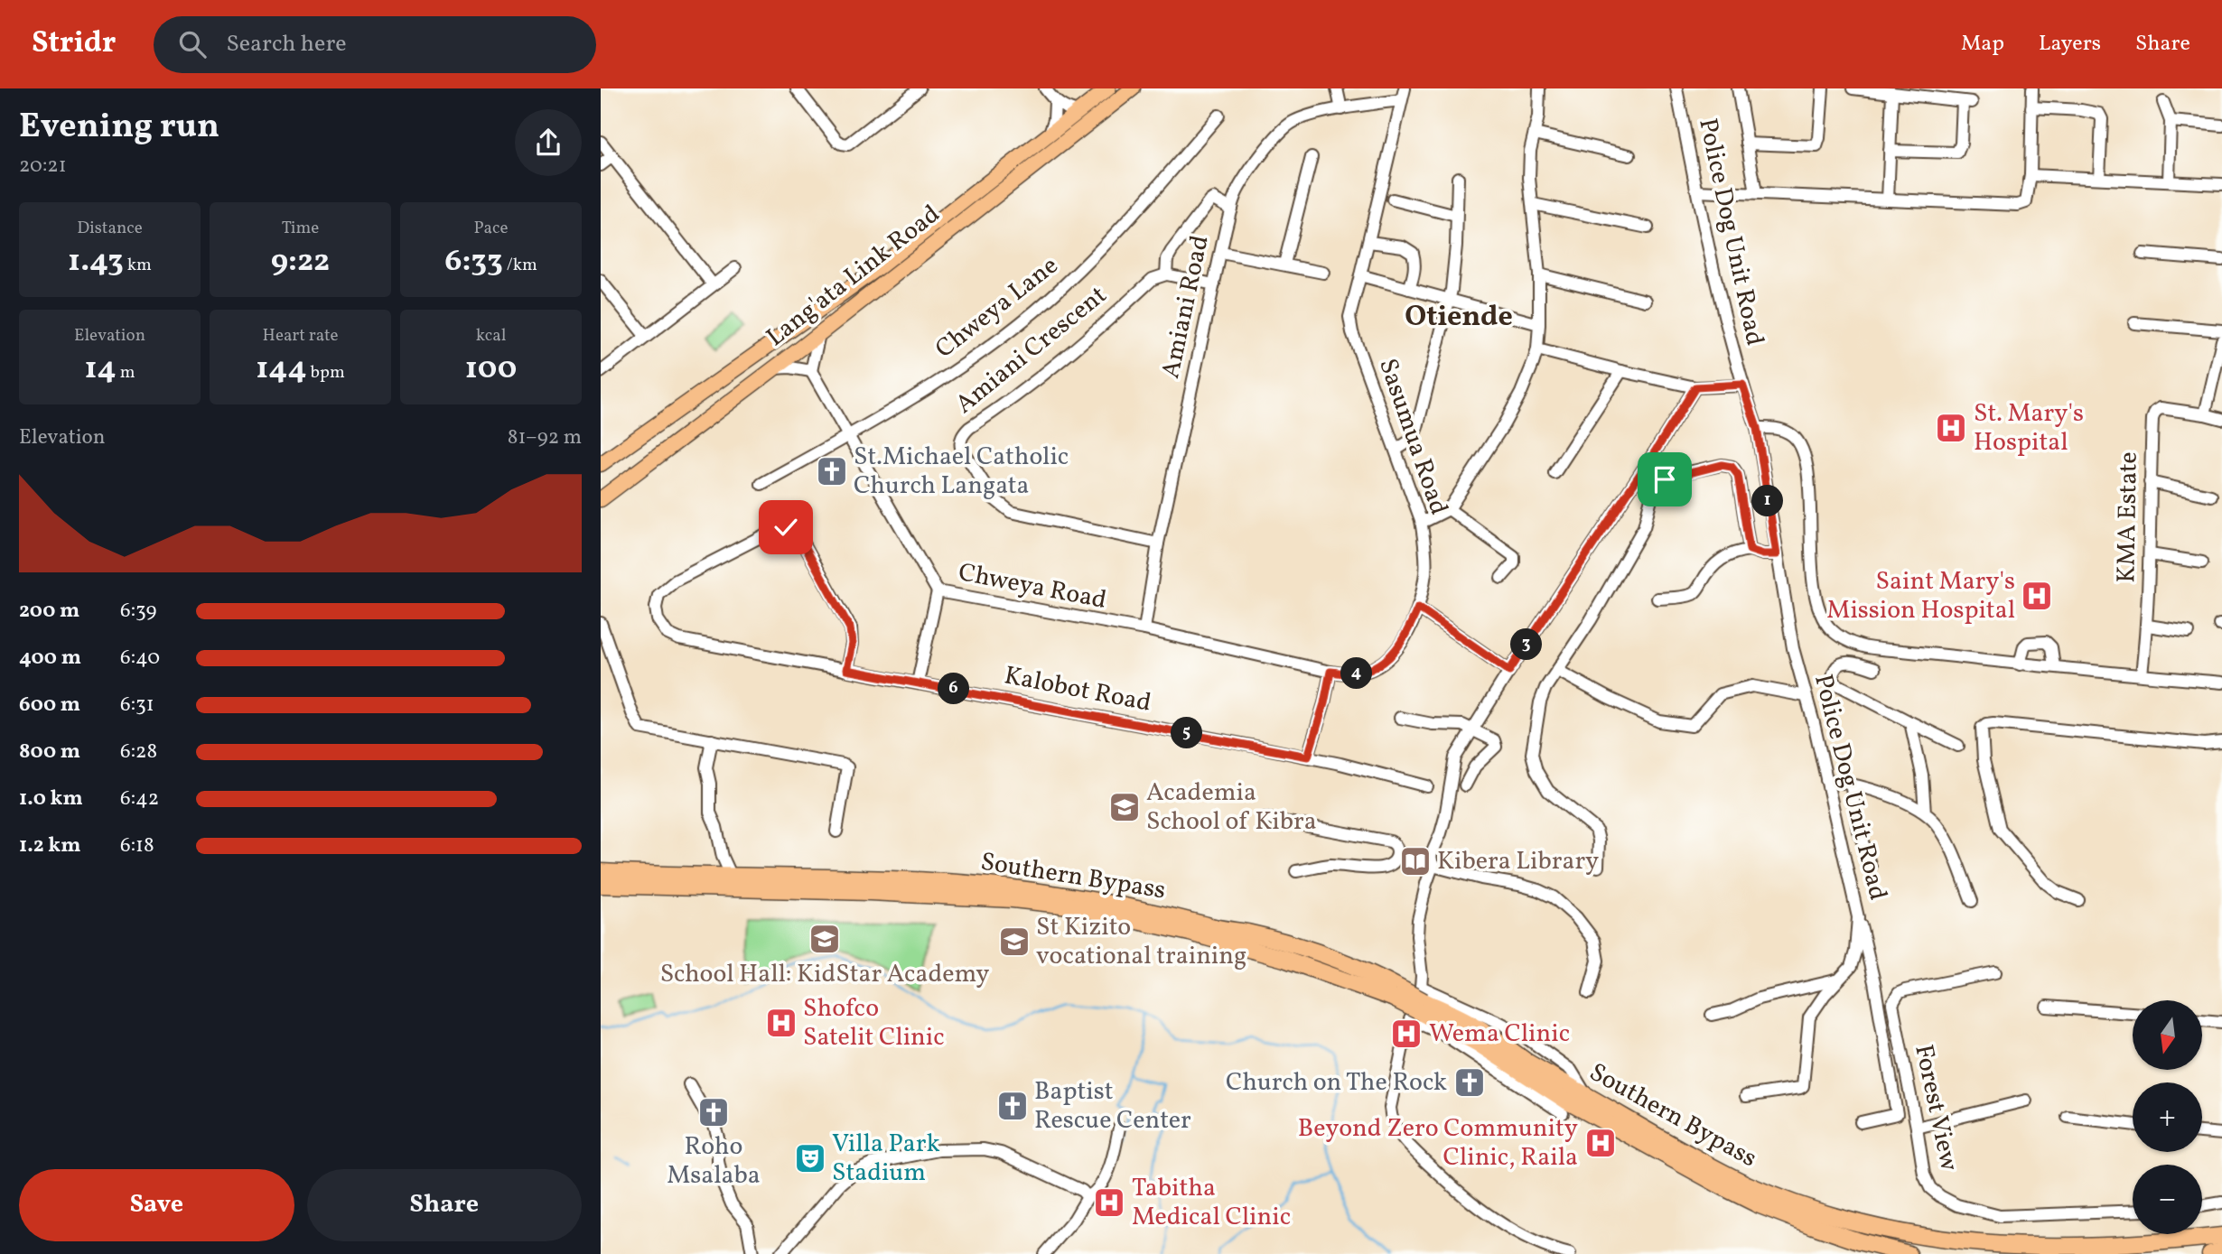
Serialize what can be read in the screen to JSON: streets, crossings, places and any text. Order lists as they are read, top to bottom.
{
  "streets": {
    "highway": ["Southern Bypass"],
    "main road": ["Lang'ata Link Road"],
    "street": [
      "Police Dog Unit Road",
      "Amiani Road",
      "Chweya Lane",
      "Amiani Crescent",
      "Sasumua Road",
      "KMA Estate",
      "Chweya Road",
      "Kalobot Road",
      "Forest View"
    ]
  },
  "crossings": [
    ["Amiani Road", "Amiani Crescent"],
    ["Amiani Road", "Sasumua Road"],
    ["Amiani Road", "Chweya Road"],
    ["Chweya Lane", "Chweya Road"],
    ["Sasumua Road", "Chweya Road"]
  ],
  "districts": ["Otiende"],
  "places": {
    "hospital": [
      "St. Mary's Hospital",
      "Saint Mary's Mission Hospital",
      "Shofco Satelit Clinic",
      "Wema Clinic",
      "Beyond Zero Community Clinic, Raila",
      "Tabitha Medical Clinic"
    ],
    "church": [
      "St.Michael Catholic Church Langata",
      "Church on The Rock",
      "Baptist Rescue Center",
      "Roho Msalaba"
    ],
    "school or university": ["Academia School of Kibra", "School Hall: KidStar Academy", "St Kizito vocational training"],
    "library": ["Kibera Library"],
    "theatre": ["Villa Park Stadium"]
  },
  "north": "bottom",
  "page": {
    "header": "Stridr",
    "search": "Search here",
    "nav": ["Map", "Layers", "Share"],
    "heading": ["Evening run", "20:21"],
    "stats": [
      ["Distance", "1.43 km"],
      ["Time", "9:22"],
      ["Pace", "6:33 /km"],
      ["Elevation", "14 m"],
      ["Heart rate", "144 bpm"],
      ["kcal", "100"]
    ],
    "chart": ["Elevation", "81–92 m"],
    "pins": [
      "1",
      "3",
      "4",
      "6",
      "5"
    ],
    "list": [
      {
        "name": "200 m",
        "note": "6:39"
      },
      {
        "name": "400 m",
        "note": "6:40"
      },
      {
        "name": "600 m",
        "note": "6:31"
      },
      {
        "name": "800 m",
        "note": "6:28"
      },
      {
        "name": "1.0 km",
        "note": "6:42"
      },
      {
        "name": "1.2 km",
        "note": "6:18"
      }
    ],
    "map_buttons": ["+", "−"],
    "buttons": ["Save", "Share"]
  }
}
